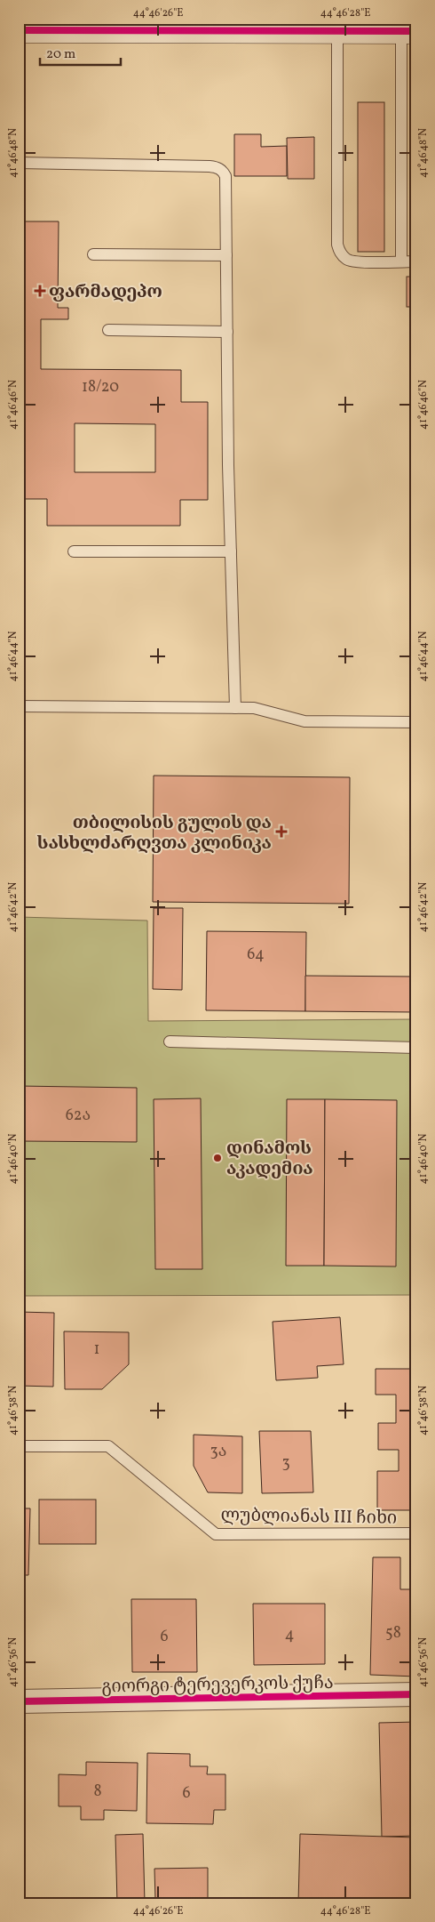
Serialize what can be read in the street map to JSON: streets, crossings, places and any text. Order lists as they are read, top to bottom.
{
  "streets": {
    "street": ["გიორგი ტერევერკოს ქუჩა"],
    "lane": ["ლუბლიანას III ჩიხი"]
  },
  "places": {
    "health": ["ფარმადეპო", "თბილისის გულის და სასხლძარღვთა კლინიკა"],
    "other": ["დინამოს აკადემია"]
  },
  "house_numbers": [
    "18/20",
    "64",
    "62ა",
    "1",
    "3ა",
    "3",
    "58",
    "4",
    "6",
    "8",
    "6"
  ],
  "scale_bar": "20 m",
  "coordinates": [
    "44°46'26\"E",
    "44°46'28\"E",
    "41°46'48\"N",
    "41°46'46\"N",
    "41°46'44\"N",
    "41°46'42\"N",
    "41°46'40\"N",
    "41°46'38\"N",
    "41°46'36\"N"
  ]
}
